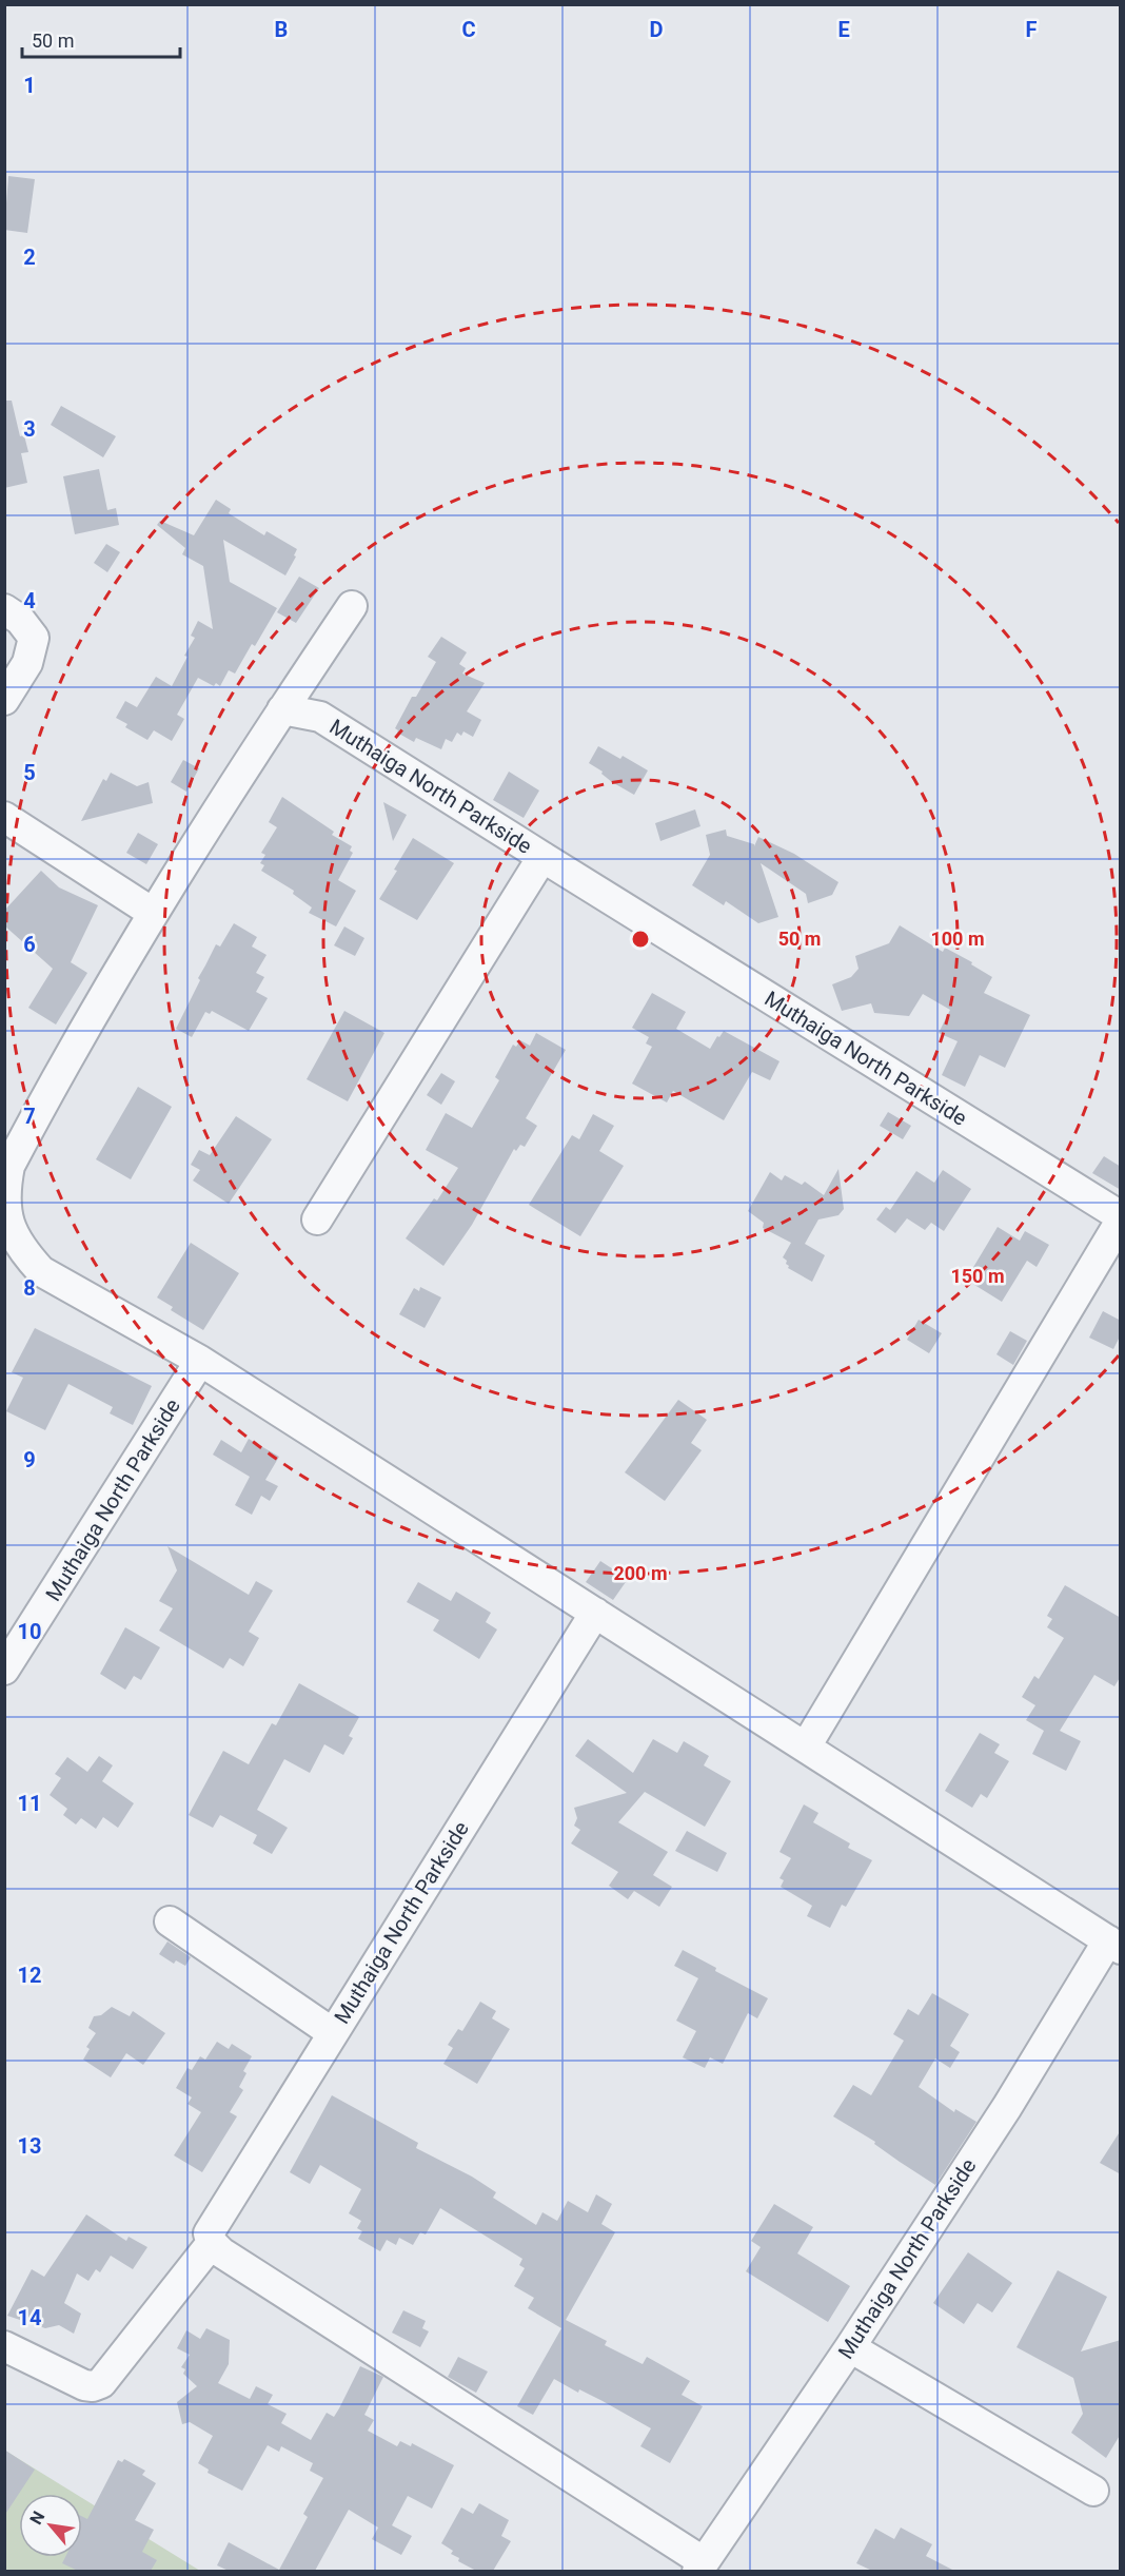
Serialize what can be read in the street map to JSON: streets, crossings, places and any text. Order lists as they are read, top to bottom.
{
  "streets": {
    "street": ["Muthaiga North Parkside"]
  },
  "scale_bar": "50 m",
  "north": "top left",
  "grid": {
    "columns": [
      "B",
      "C",
      "D",
      "E",
      "F"
    ],
    "rows": [
      "1",
      "2",
      "3",
      "4",
      "5",
      "6",
      "7",
      "8",
      "9",
      "10",
      "11",
      "12",
      "13",
      "14"
    ]
  },
  "rings": [
    "50 m",
    "100 m",
    "150 m",
    "200 m"
  ]
}
